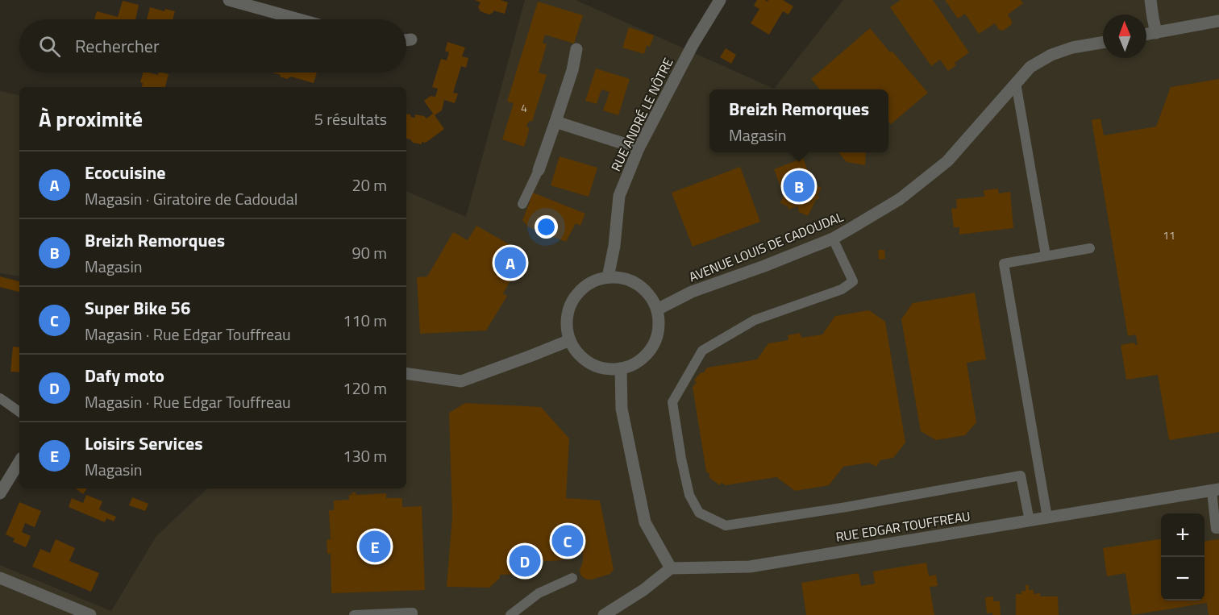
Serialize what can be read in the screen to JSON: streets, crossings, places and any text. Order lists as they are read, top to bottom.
{
  "streets": {
    "street": ["RUE ANDRÉ LE NÔTRE", "AVENUE LOUIS DE CADOUDAL", "RUE EDGAR TOUFFREAU"]
  },
  "crossings": [
    ["RUE ANDRÉ LE NÔTRE", "AVENUE LOUIS DE CADOUDAL"]
  ],
  "house_numbers": ["4", "11"],
  "north": "top",
  "page": {
    "search": "Rechercher",
    "heading": ["À proximité", "5 résultats"],
    "popup": ["Breizh Remorques", "Magasin"],
    "list": [
      {
        "mark": "A",
        "name": "Ecocuisine",
        "note": "Magasin · Giratoire de Cadoudal",
        "value": "20 m"
      },
      {
        "mark": "B",
        "name": "Breizh Remorques",
        "note": "Magasin",
        "value": "90 m"
      },
      {
        "mark": "C",
        "name": "Super Bike 56",
        "note": "Magasin · Rue Edgar Touffreau",
        "value": "110 m"
      },
      {
        "mark": "D",
        "name": "Dafy moto",
        "note": "Magasin · Rue Edgar Touffreau",
        "value": "120 m"
      },
      {
        "mark": "E",
        "name": "Loisirs Services",
        "note": "Magasin",
        "value": "130 m"
      }
    ],
    "pins": [
      "B",
      "A",
      "C",
      "E",
      "D"
    ],
    "map_buttons": ["+", "−"]
  }
}
